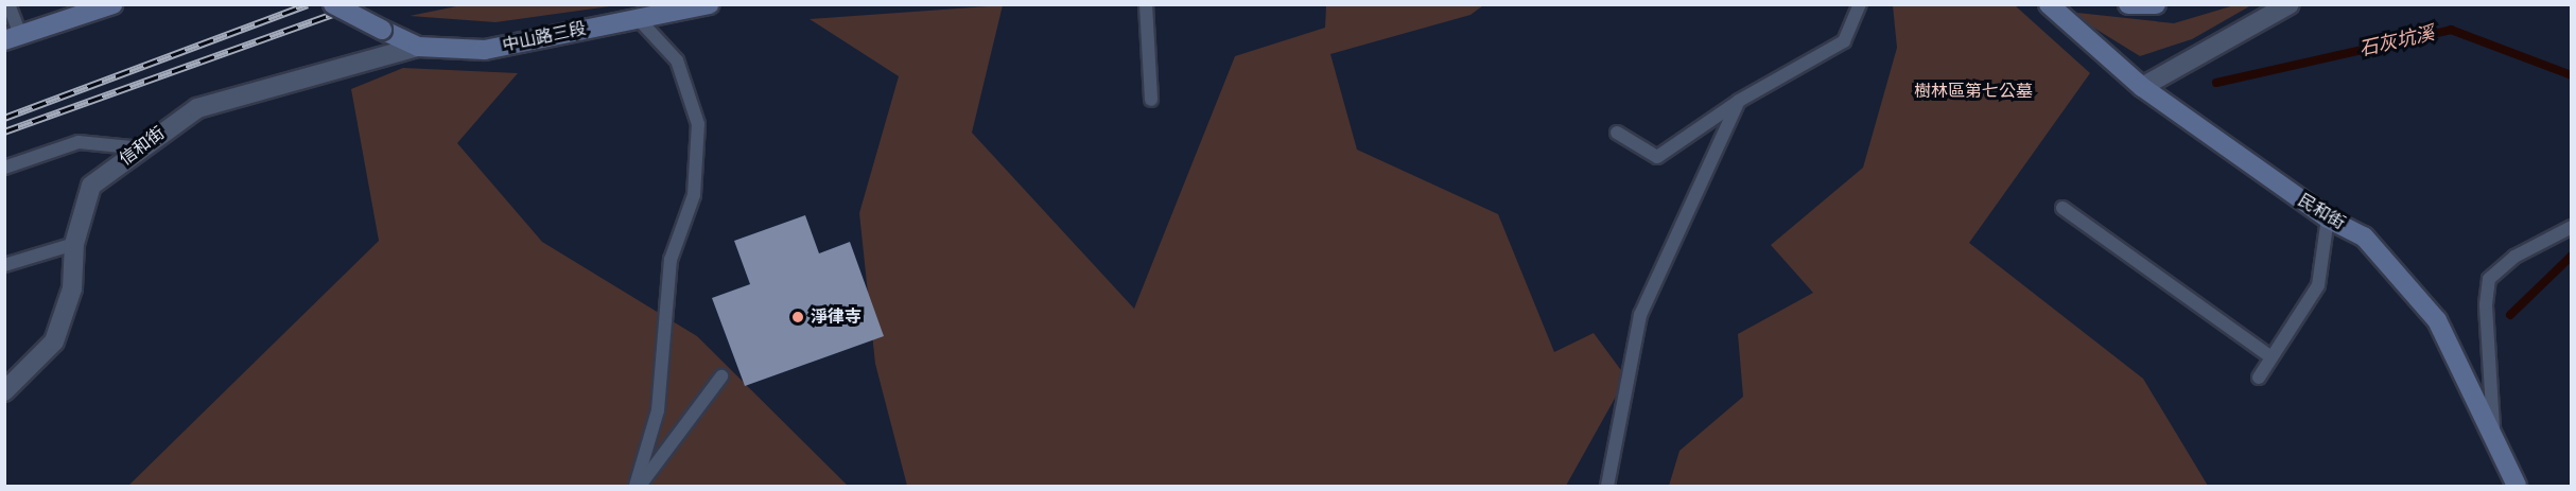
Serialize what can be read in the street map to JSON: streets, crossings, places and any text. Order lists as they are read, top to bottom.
{
  "streets": {
    "street": ["中山路三段", "信和街", "民和街"]
  },
  "crossings": [
    ["中山路三段", "信和街"]
  ],
  "water": ["石灰坑溪"],
  "parks": ["樹林區第七公墓"],
  "places": ["淨律寺"]
}
